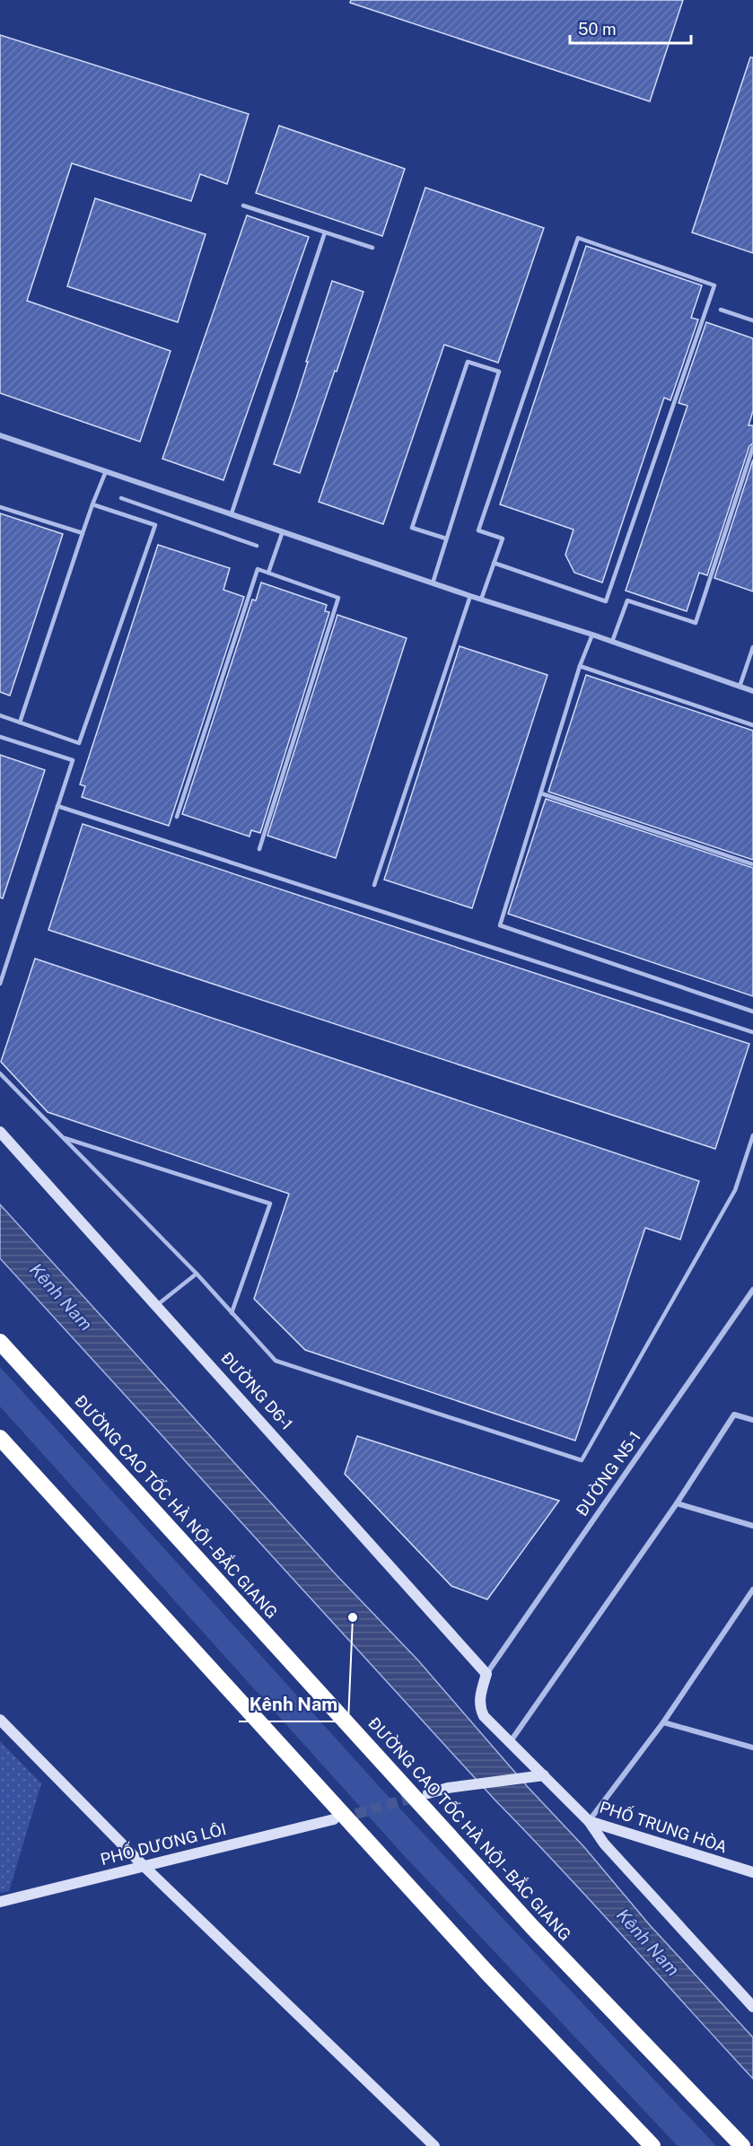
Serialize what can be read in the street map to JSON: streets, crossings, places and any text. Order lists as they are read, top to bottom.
{
  "streets": {
    "highway": ["ĐƯỜNG CAO TỐC HÀ NỘI - BẮC GIANG"],
    "street": [
      "ĐƯỜNG D6-1",
      "ĐƯỜNG N5-1",
      "PHỐ TRUNG HÒA",
      "PHỐ DƯƠNG LÔI"
    ]
  },
  "crossings": [
    ["ĐƯỜNG D6-1", "ĐƯỜNG N5-1"],
    ["ĐƯỜNG D6-1", "PHỐ TRUNG HÒA"],
    ["ĐƯỜNG N5-1", "PHỐ TRUNG HÒA"]
  ],
  "water": ["Kênh Nam"],
  "places": ["Kênh Nam"],
  "scale_bar": "50 m"
}
